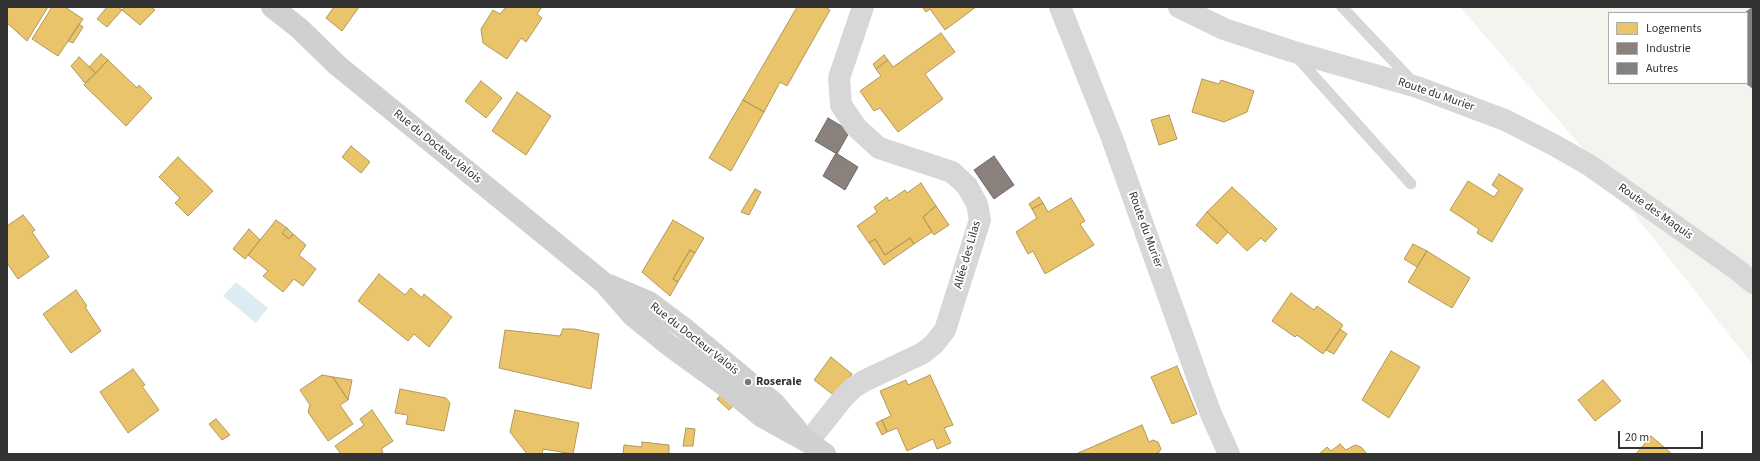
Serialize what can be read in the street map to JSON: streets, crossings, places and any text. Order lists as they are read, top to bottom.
{
  "streets": {
    "main road": ["Rue du Docteur Valois"],
    "street": ["Route du Murier", "Route des Maquis", "Allée des Lilas"]
  },
  "crossings": [
    ["Route du Murier", "Route des Maquis"],
    ["Rue du Docteur Valois", "Allée des Lilas"]
  ],
  "places": ["Roseraie"],
  "legend": ["Logements", "Industrie", "Autres"],
  "scale_bar": "20 m"
}
